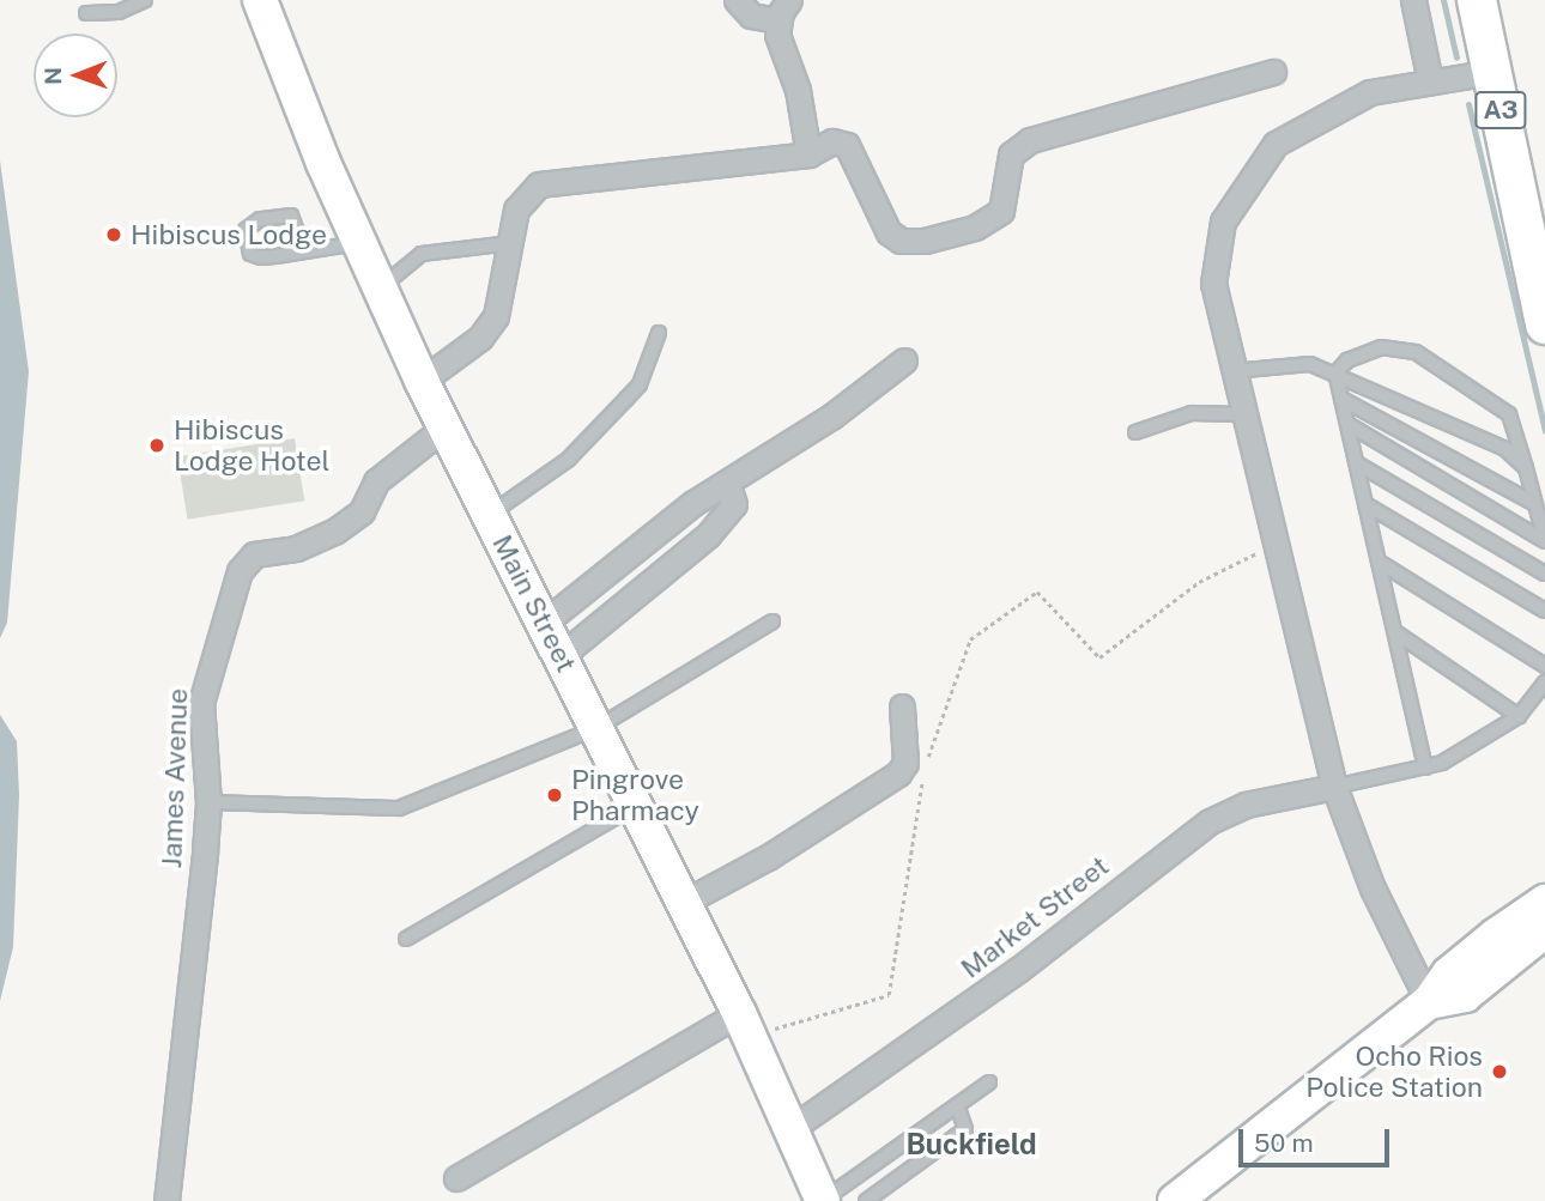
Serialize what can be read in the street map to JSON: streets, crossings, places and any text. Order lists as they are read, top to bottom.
{
  "streets": {
    "main road": ["A3"],
    "street": ["Main Street", "James Avenue", "Market Street"]
  },
  "crossings": [
    ["Main Street", "James Avenue"],
    ["Main Street", "Market Street"]
  ],
  "districts": ["Buckfield"],
  "places": [
    "Hibiscus Lodge",
    "Hibiscus Lodge Hotel",
    "Pingrove Pharmacy",
    "Ocho Rios Police Station"
  ],
  "scale_bar": "50 m",
  "north": "left"
}
